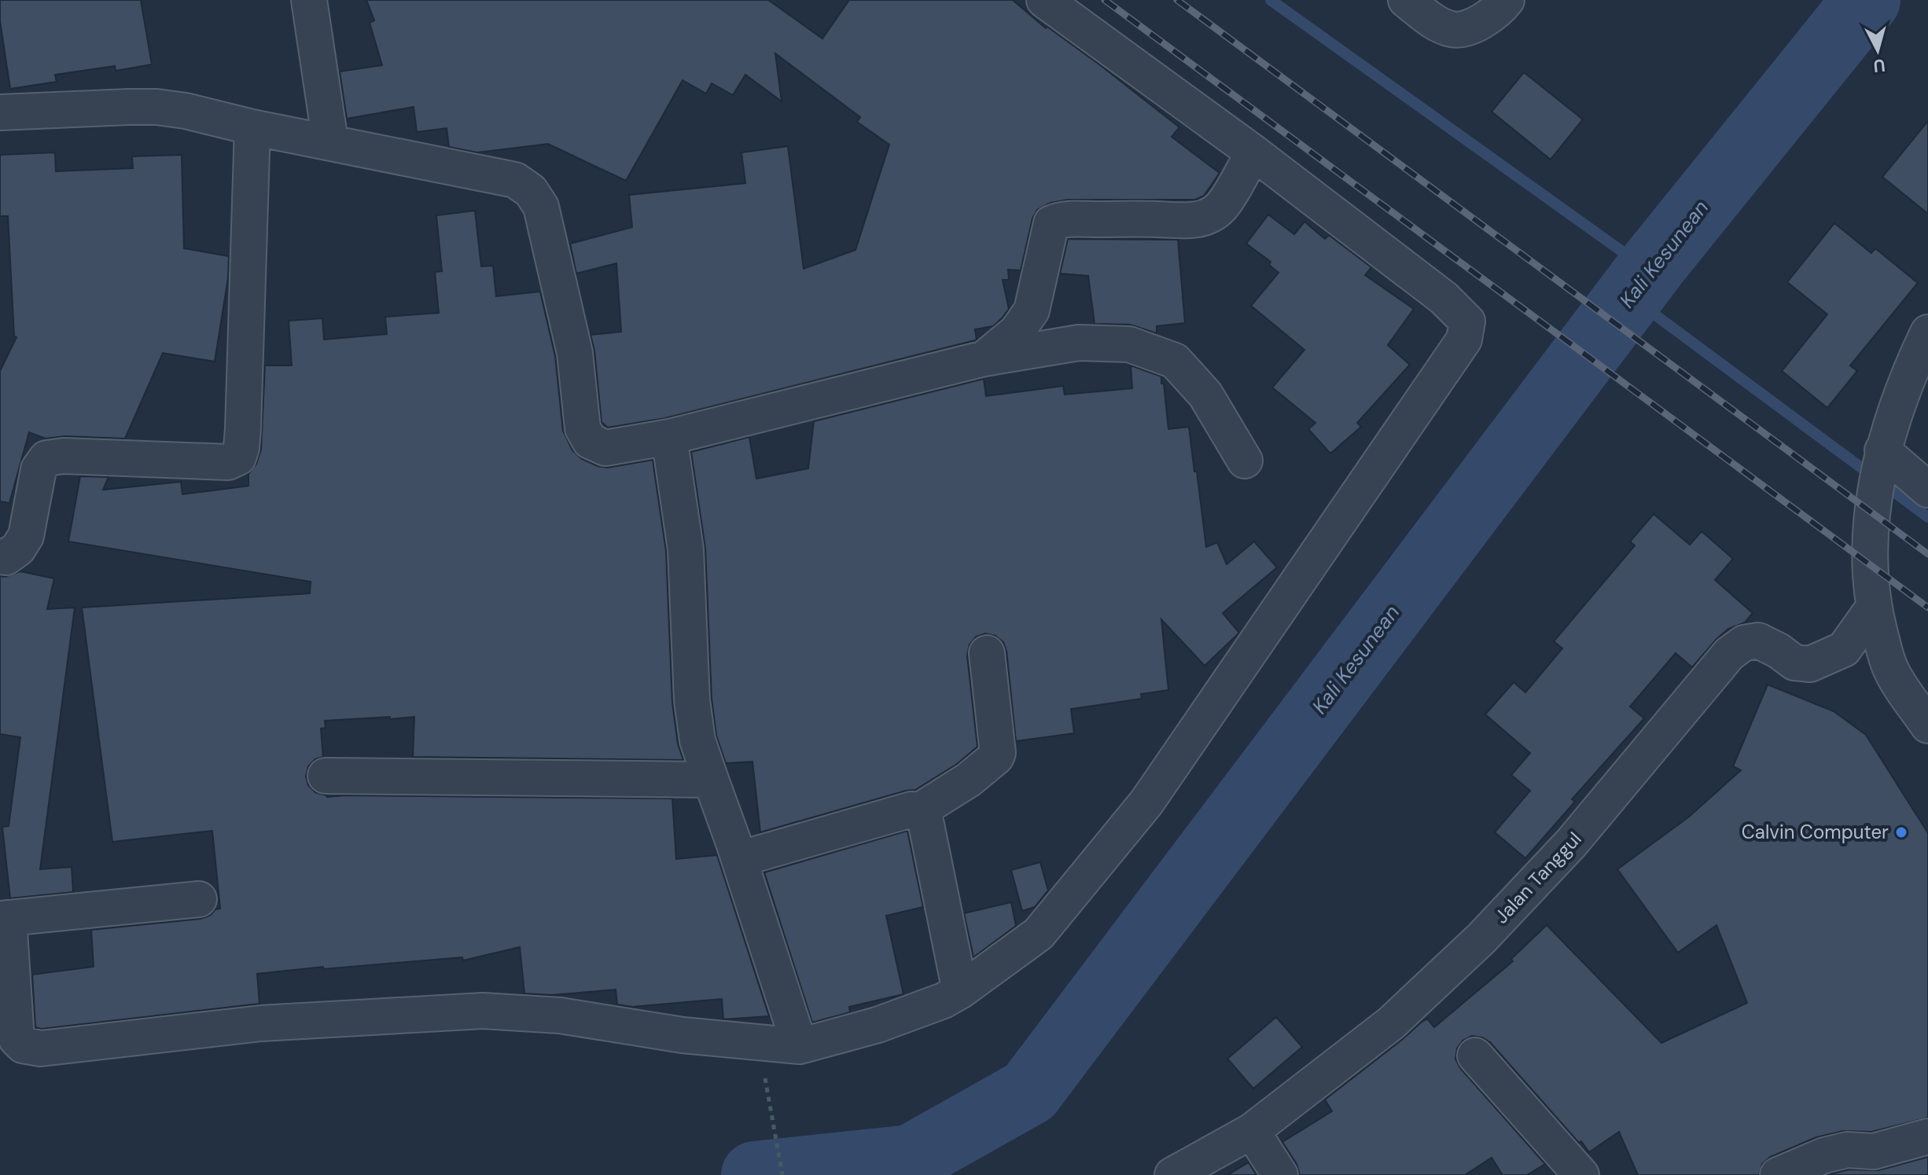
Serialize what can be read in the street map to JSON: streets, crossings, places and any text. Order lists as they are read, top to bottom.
{
  "streets": {
    "street": ["Jalan Tanggul"]
  },
  "water": ["Kali Kesunean"],
  "places": ["Calvin Computer"],
  "north": "bottom"
}
